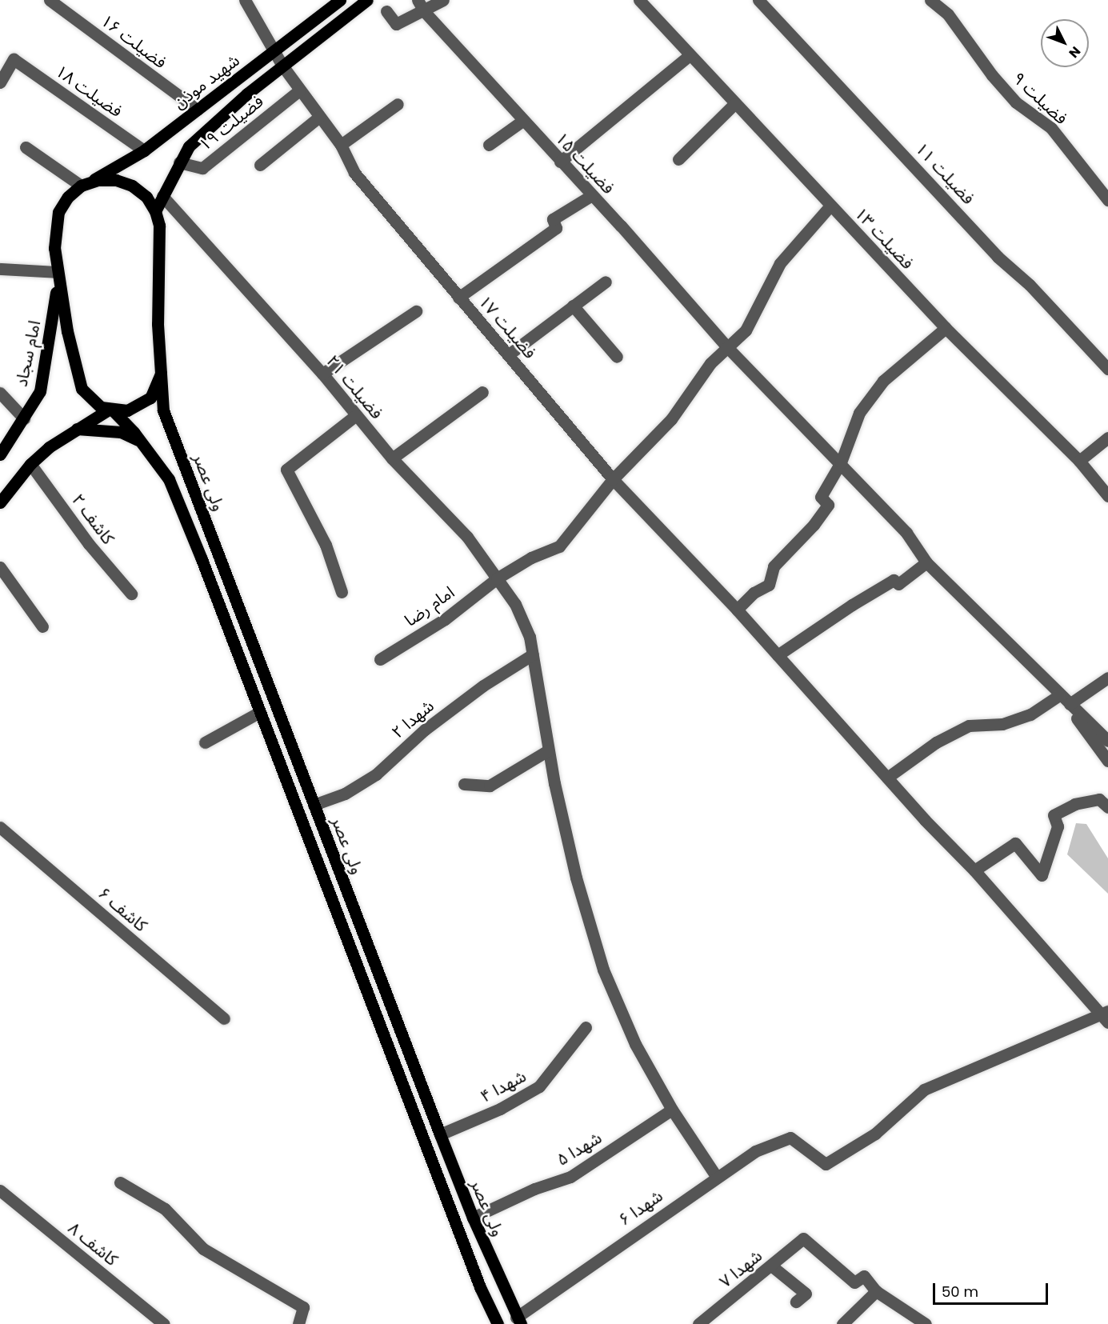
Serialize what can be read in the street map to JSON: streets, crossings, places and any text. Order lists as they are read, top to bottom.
{
  "streets": {
    "main road": ["شهید موذن", "امام سجاد", "ولی عصر"],
    "street": [
      "فضیلت ۱۶",
      "فضیلت ۱۸",
      "فضیلت ۹",
      "فضیلت ۱۹",
      "فضیلت ۱۵",
      "فضیلت ۱۱",
      "فضیلت ۱۳",
      "فضیلت ۱۷",
      "فضیلت ۲۱",
      "کاشف ۲",
      "امام رضا",
      "شهدا ۲",
      "کاشف ۶",
      "شهدا ۴",
      "شهدا ۵",
      "شهدا ۶",
      "کاشف ۸",
      "شهدا ۷"
    ]
  },
  "crossings": [
    ["فضیلت ۱۶", "شهید موذن"],
    ["شهید موذن", "فضیلت ۱۸"],
    ["شهید موذن", "فضیلت ۱۹"],
    ["شهید موذن", "فضیلت ۱۷"],
    ["شهید موذن", "امام سجاد"],
    ["شهید موذن", "فضیلت ۲۱"],
    ["شهید موذن", "ولی عصر"],
    ["فضیلت ۱۹", "فضیلت ۱۷"],
    ["فضیلت ۱۵", "امام رضا"],
    ["فضیلت ۱۳", "امام رضا"],
    ["فضیلت ۱۷", "امام رضا"],
    ["فضیلت ۱۷", "شهدا ۶"],
    ["امام سجاد", "ولی عصر"],
    ["فضیلت ۲۱", "امام رضا"],
    ["فضیلت ۲۱", "شهدا ۲"],
    ["فضیلت ۲۱", "شهدا ۵"],
    ["فضیلت ۲۱", "شهدا ۶"],
    ["ولی عصر", "شهدا ۲"],
    ["ولی عصر", "شهدا ۴"],
    ["ولی عصر", "شهدا ۵"],
    ["ولی عصر", "شهدا ۶"]
  ],
  "scale_bar": "50 m",
  "north": "bottom right"
}
